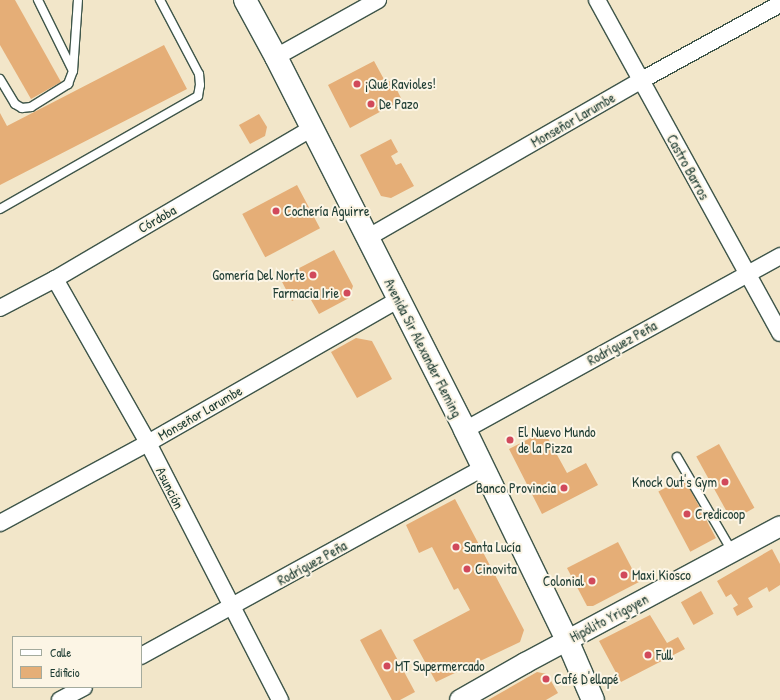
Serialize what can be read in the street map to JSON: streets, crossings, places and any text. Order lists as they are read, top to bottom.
{
  "streets": {
    "main road": ["Avenida Sir Alexander Fleming"],
    "street": [
      "Monseñor Larumbe",
      "Castro Barros",
      "Córdoba",
      "Rodríguez Peña",
      "Asunción",
      "Hipólito Yrigoyen"
    ]
  },
  "crossings": [
    ["Monseñor Larumbe", "Castro Barros"],
    ["Monseñor Larumbe", "Avenida Sir Alexander Fleming"],
    ["Monseñor Larumbe", "Asunción"],
    ["Castro Barros", "Rodríguez Peña"],
    ["Córdoba", "Avenida Sir Alexander Fleming"],
    ["Córdoba", "Asunción"],
    ["Rodríguez Peña", "Avenida Sir Alexander Fleming"],
    ["Rodríguez Peña", "Asunción"],
    ["Avenida Sir Alexander Fleming", "Hipólito Yrigoyen"]
  ],
  "places": [
    "¡Qué Ravioles!",
    "De Pazo",
    "Cochería Aguirre",
    "Gomería Del Norte",
    "Farmacia Irie",
    "El Nuevo Mundo de la Pizza",
    "Knock Out's Gym",
    "Banco Provincia",
    "Credicoop",
    "Santa Lucía",
    "Cinovita",
    "Maxi Kiosco",
    "Colonial",
    "Full",
    "MT Supermercado",
    "Café D'ellapé"
  ],
  "legend": ["Calle", "Edificio"]
}
